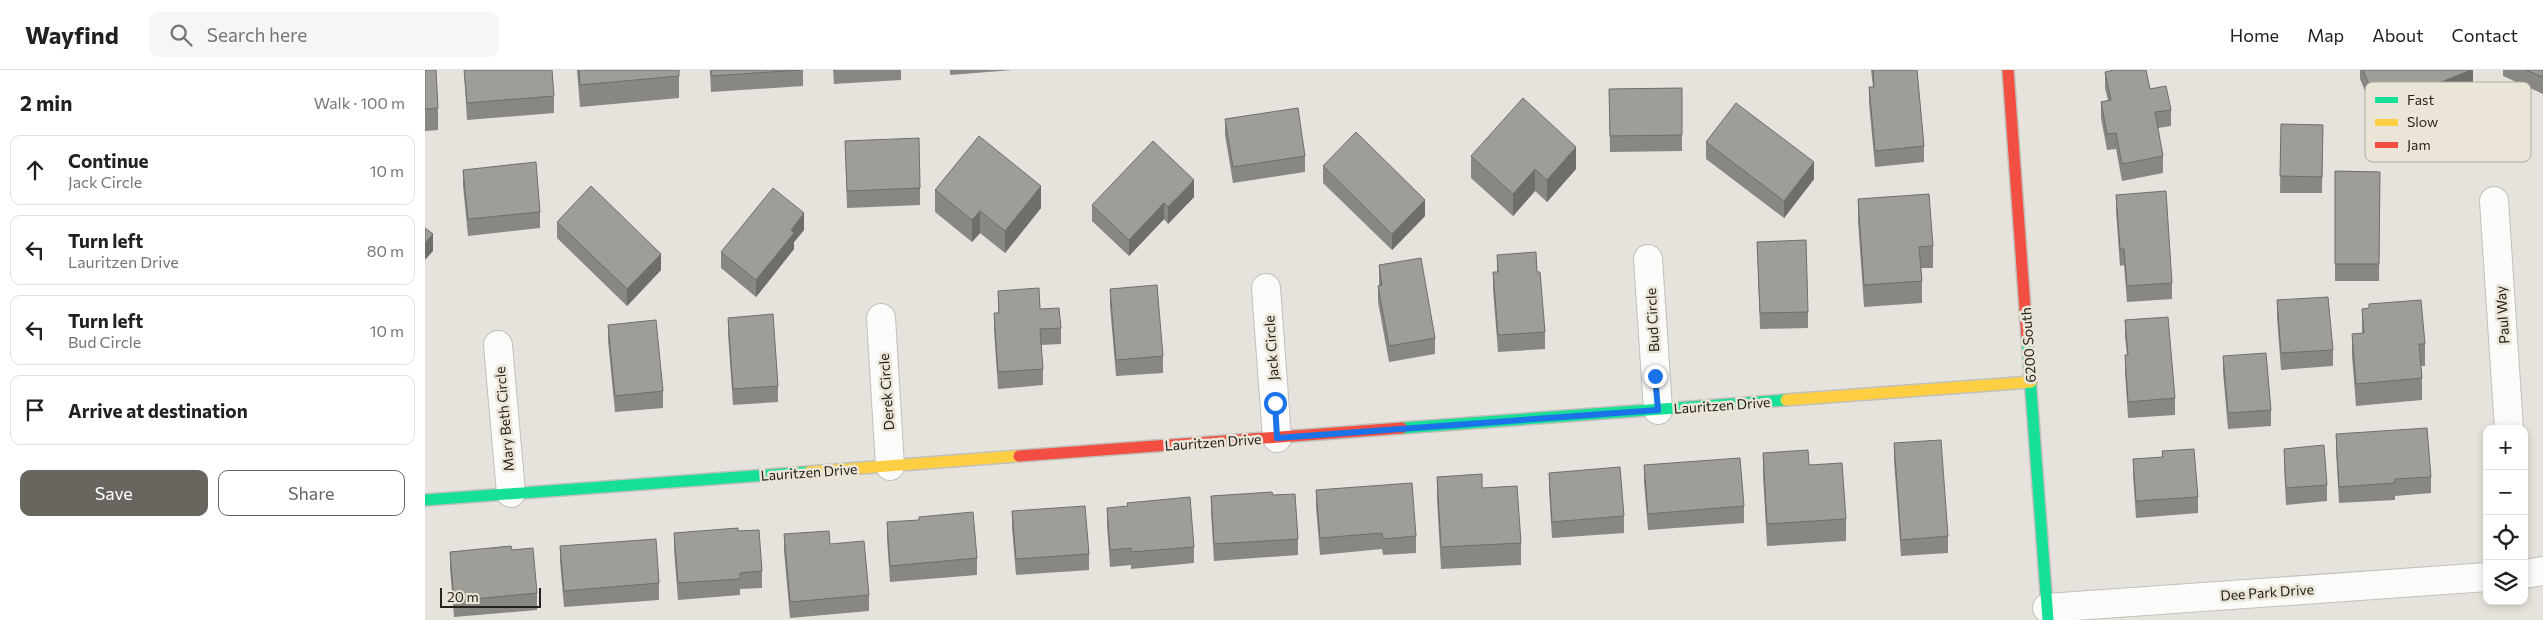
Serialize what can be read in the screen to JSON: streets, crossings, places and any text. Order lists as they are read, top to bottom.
{
  "streets": {
    "street": [
      "Paul Way",
      "Bud Circle",
      "6200 South",
      "Jack Circle",
      "Derek Circle",
      "Lauritzen Drive",
      "Mary Beth Circle",
      "Dee Park Drive"
    ]
  },
  "crossings": [
    ["Bud Circle", "Lauritzen Drive"],
    ["6200 South", "Lauritzen Drive"],
    ["6200 South", "Dee Park Drive"],
    ["Jack Circle", "Lauritzen Drive"],
    ["Derek Circle", "Lauritzen Drive"],
    ["Lauritzen Drive", "Mary Beth Circle"]
  ],
  "legend": ["Fast", "Slow", "Jam"],
  "scale_bar": "20 m",
  "page": {
    "header": "Wayfind",
    "search": "Search here",
    "nav": [
      "Home",
      "Map",
      "About",
      "Contact"
    ],
    "heading": ["2 min", "Walk · 100 m"],
    "list": [
      ["Continue", "Jack Circle", "10 m"],
      ["Turn left", "Lauritzen Drive", "80 m"],
      ["Turn left", "Bud Circle", "10 m"],
      "Arrive at destination"
    ],
    "map_buttons": ["+", "−"],
    "buttons": ["Save", "Share"],
    "scale": "20 m"
  }
}
